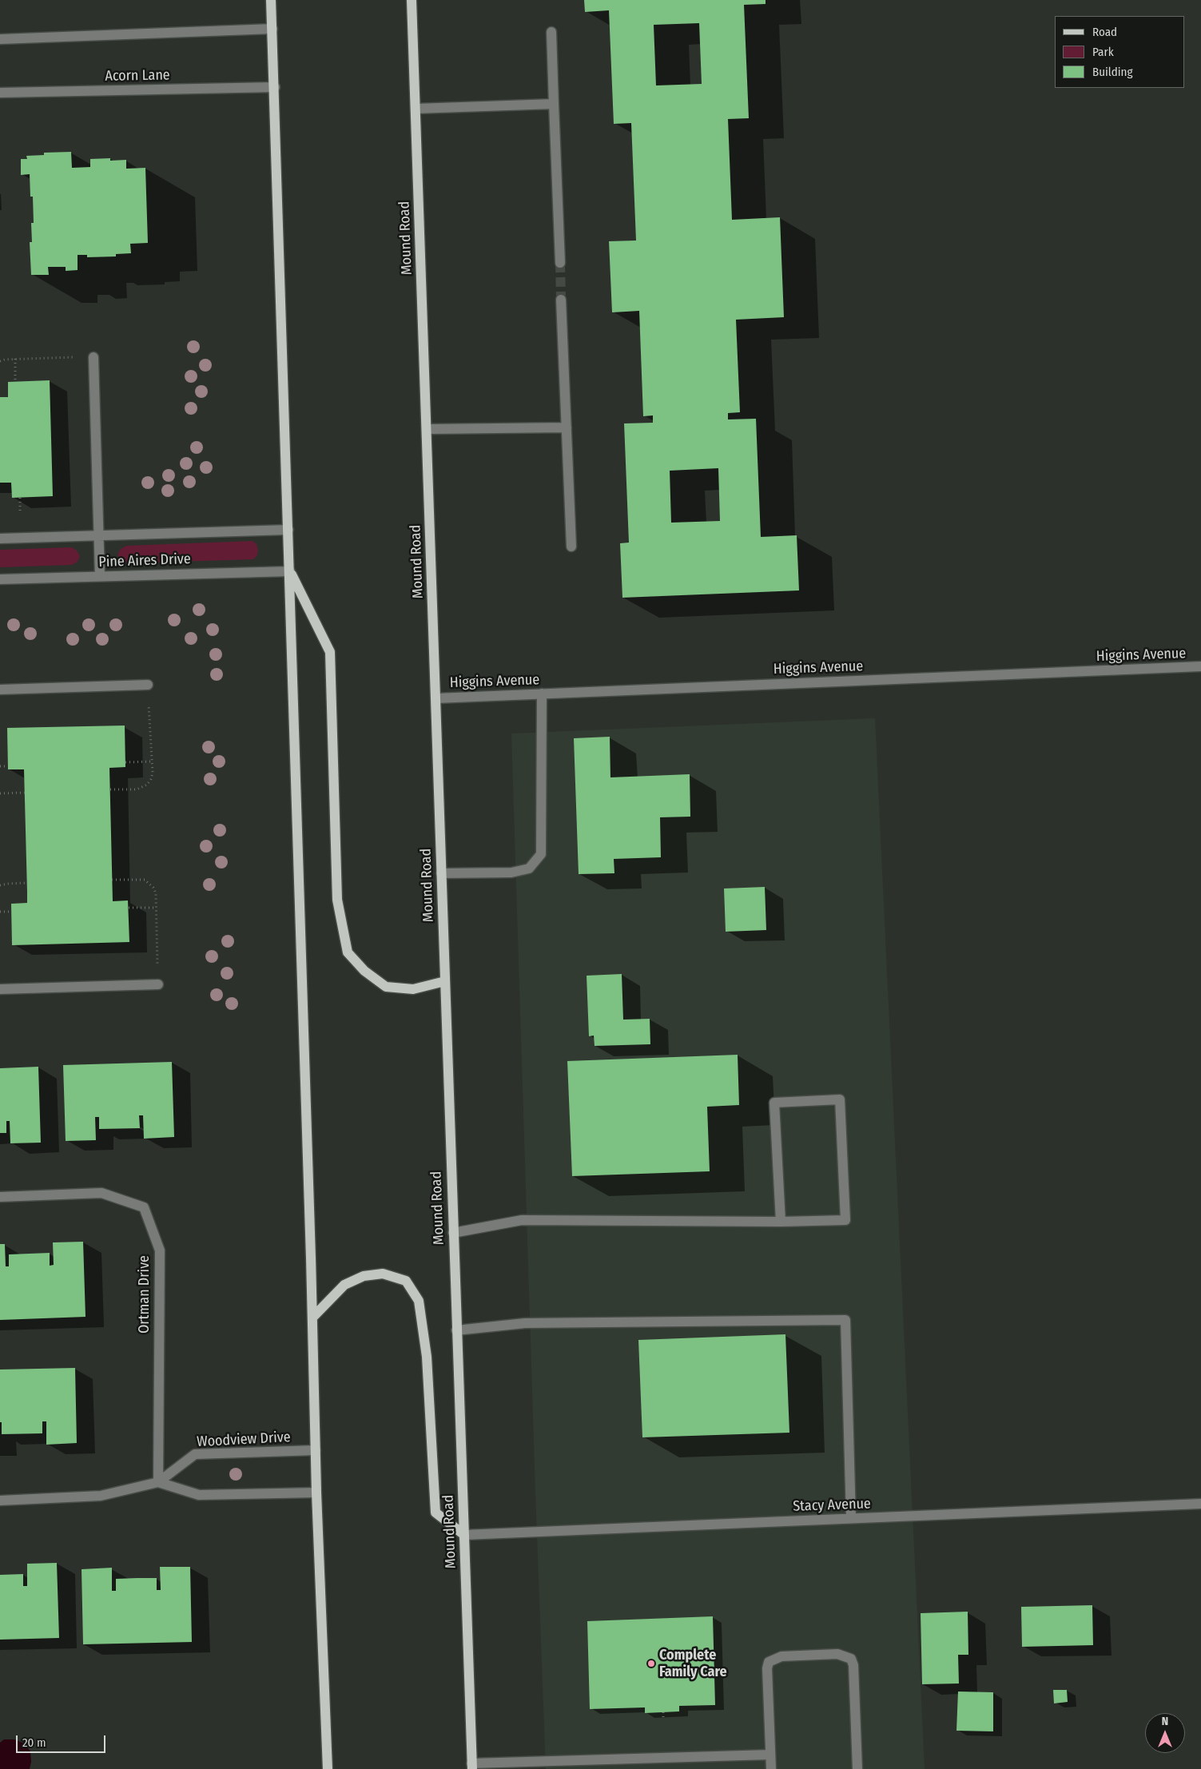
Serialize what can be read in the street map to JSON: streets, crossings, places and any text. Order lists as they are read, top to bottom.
{
  "streets": {
    "main road": ["Mound Road"],
    "street": [
      "Acorn Lane",
      "Pine Aires Drive",
      "Higgins Avenue",
      "Ortman Drive",
      "Woodview Drive",
      "Stacy Avenue"
    ]
  },
  "crossings": [
    ["Mound Road", "Higgins Avenue"],
    ["Mound Road", "Stacy Avenue"],
    ["Ortman Drive", "Woodview Drive"]
  ],
  "places": ["Complete Family Care"],
  "legend": ["Road", "Park", "Building"],
  "scale_bar": "20 m",
  "north": "top"
}
